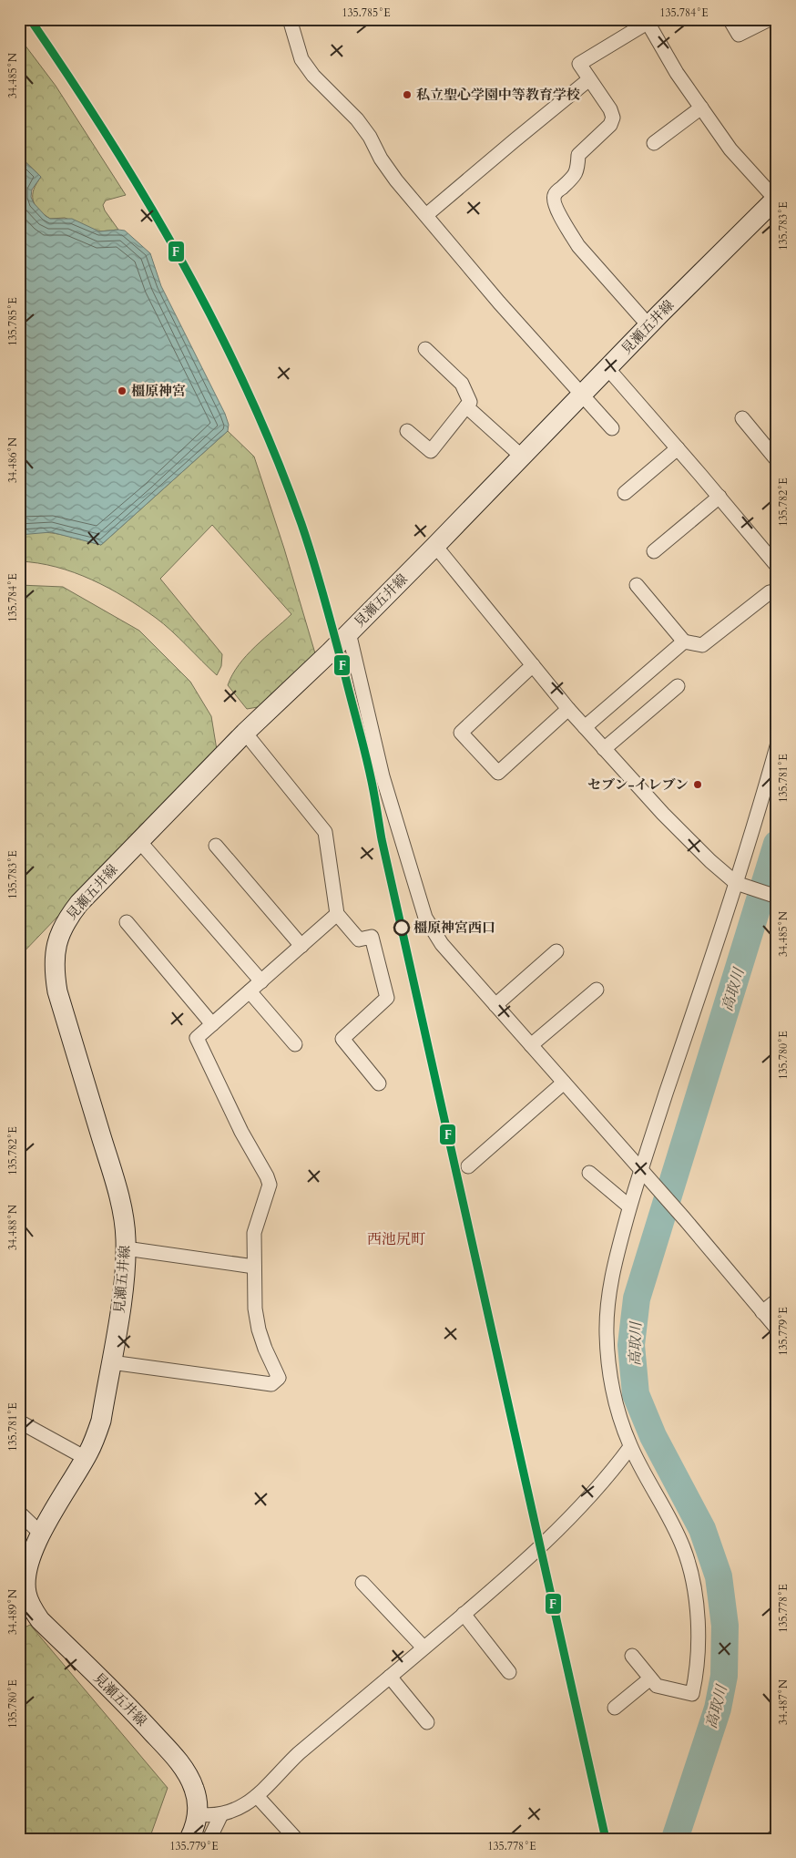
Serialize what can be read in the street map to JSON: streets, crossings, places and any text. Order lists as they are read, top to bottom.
{
  "streets": {
    "main road": ["見瀬五井線"]
  },
  "districts": ["西池尻町"],
  "water": ["高取川"],
  "places": [
    "私立聖心学園中等教育学校",
    "橿原神宮",
    "セブン-イレブン",
    "橿原神宮西口"
  ],
  "lines": ["transit line F"],
  "coordinates": [
    "135.785°E",
    "135.784°E",
    "34.485°N",
    "135.783°E",
    "34.486°N",
    "135.782°E",
    "135.781°E",
    "135.780°E",
    "34.488°N",
    "135.779°E",
    "135.778°E",
    "34.489°N",
    "34.487°N"
  ]
}
